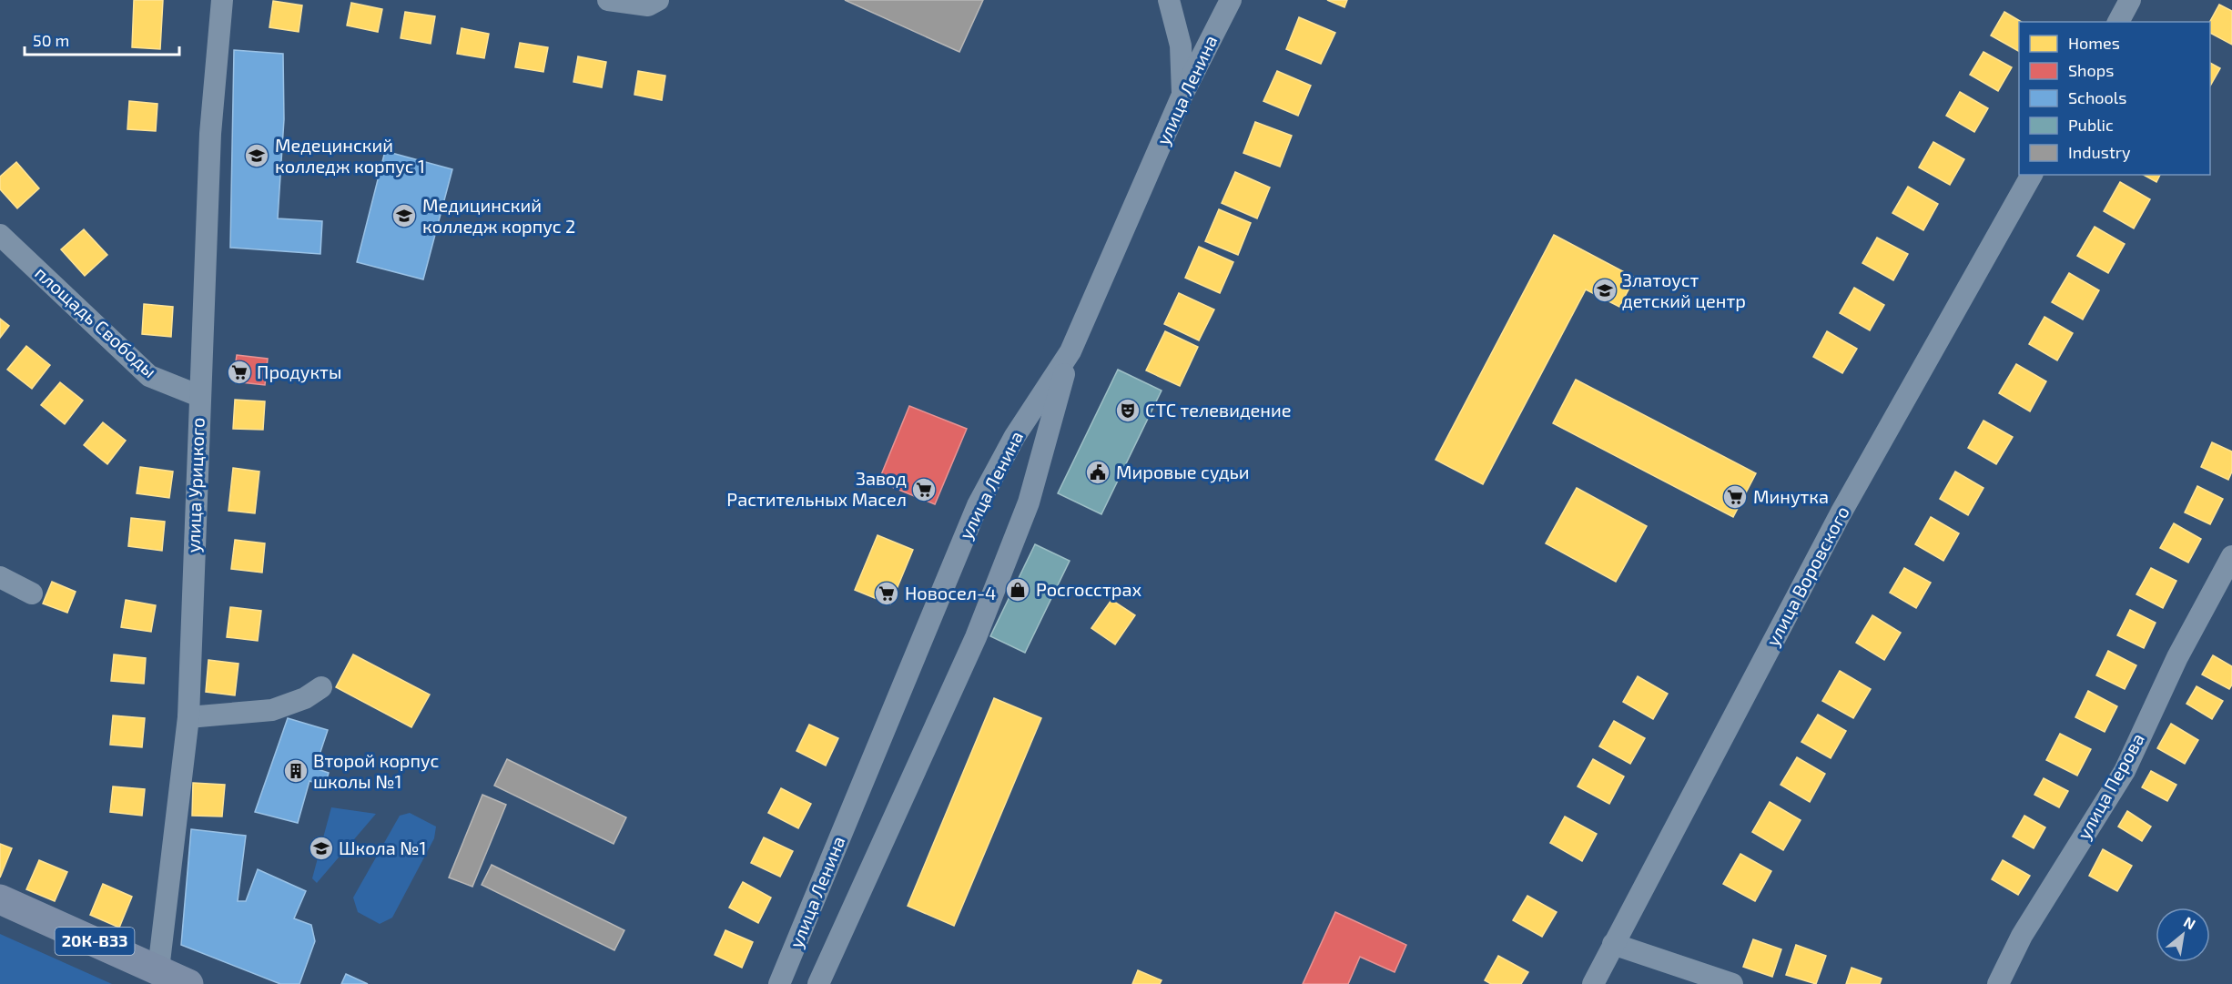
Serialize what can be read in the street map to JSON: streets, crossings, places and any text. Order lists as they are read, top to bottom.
{
  "streets": {
    "main road": ["20К-В33"],
    "street": [
      "улица Ленина",
      "площадь Свободы",
      "улица Урицкого",
      "улица Воровского",
      "улица Перова"
    ]
  },
  "crossings": [
    ["площадь Свободы", "улица Урицкого"],
    ["улица Урицкого", "20К-В33"]
  ],
  "places": {
    "school or university": [
      "Медецинский колледж корпус 1",
      "Медицинский колледж корпус 2",
      "Златоуст детский центр",
      "Школа №1"
    ],
    "supermarket": [
      "Продукты",
      "Завод Растительных Масел",
      "Минутка",
      "Новосел-4"
    ],
    "theatre": ["СТС телевидение"],
    "public building": ["Мировые судьи"],
    "shop": ["Росгосстрах"],
    "building": ["Второй корпус школы №1"]
  },
  "legend": [
    "Homes",
    "Shops",
    "Schools",
    "Public",
    "Industry"
  ],
  "scale_bar": "50 m",
  "north": "top right"
}
